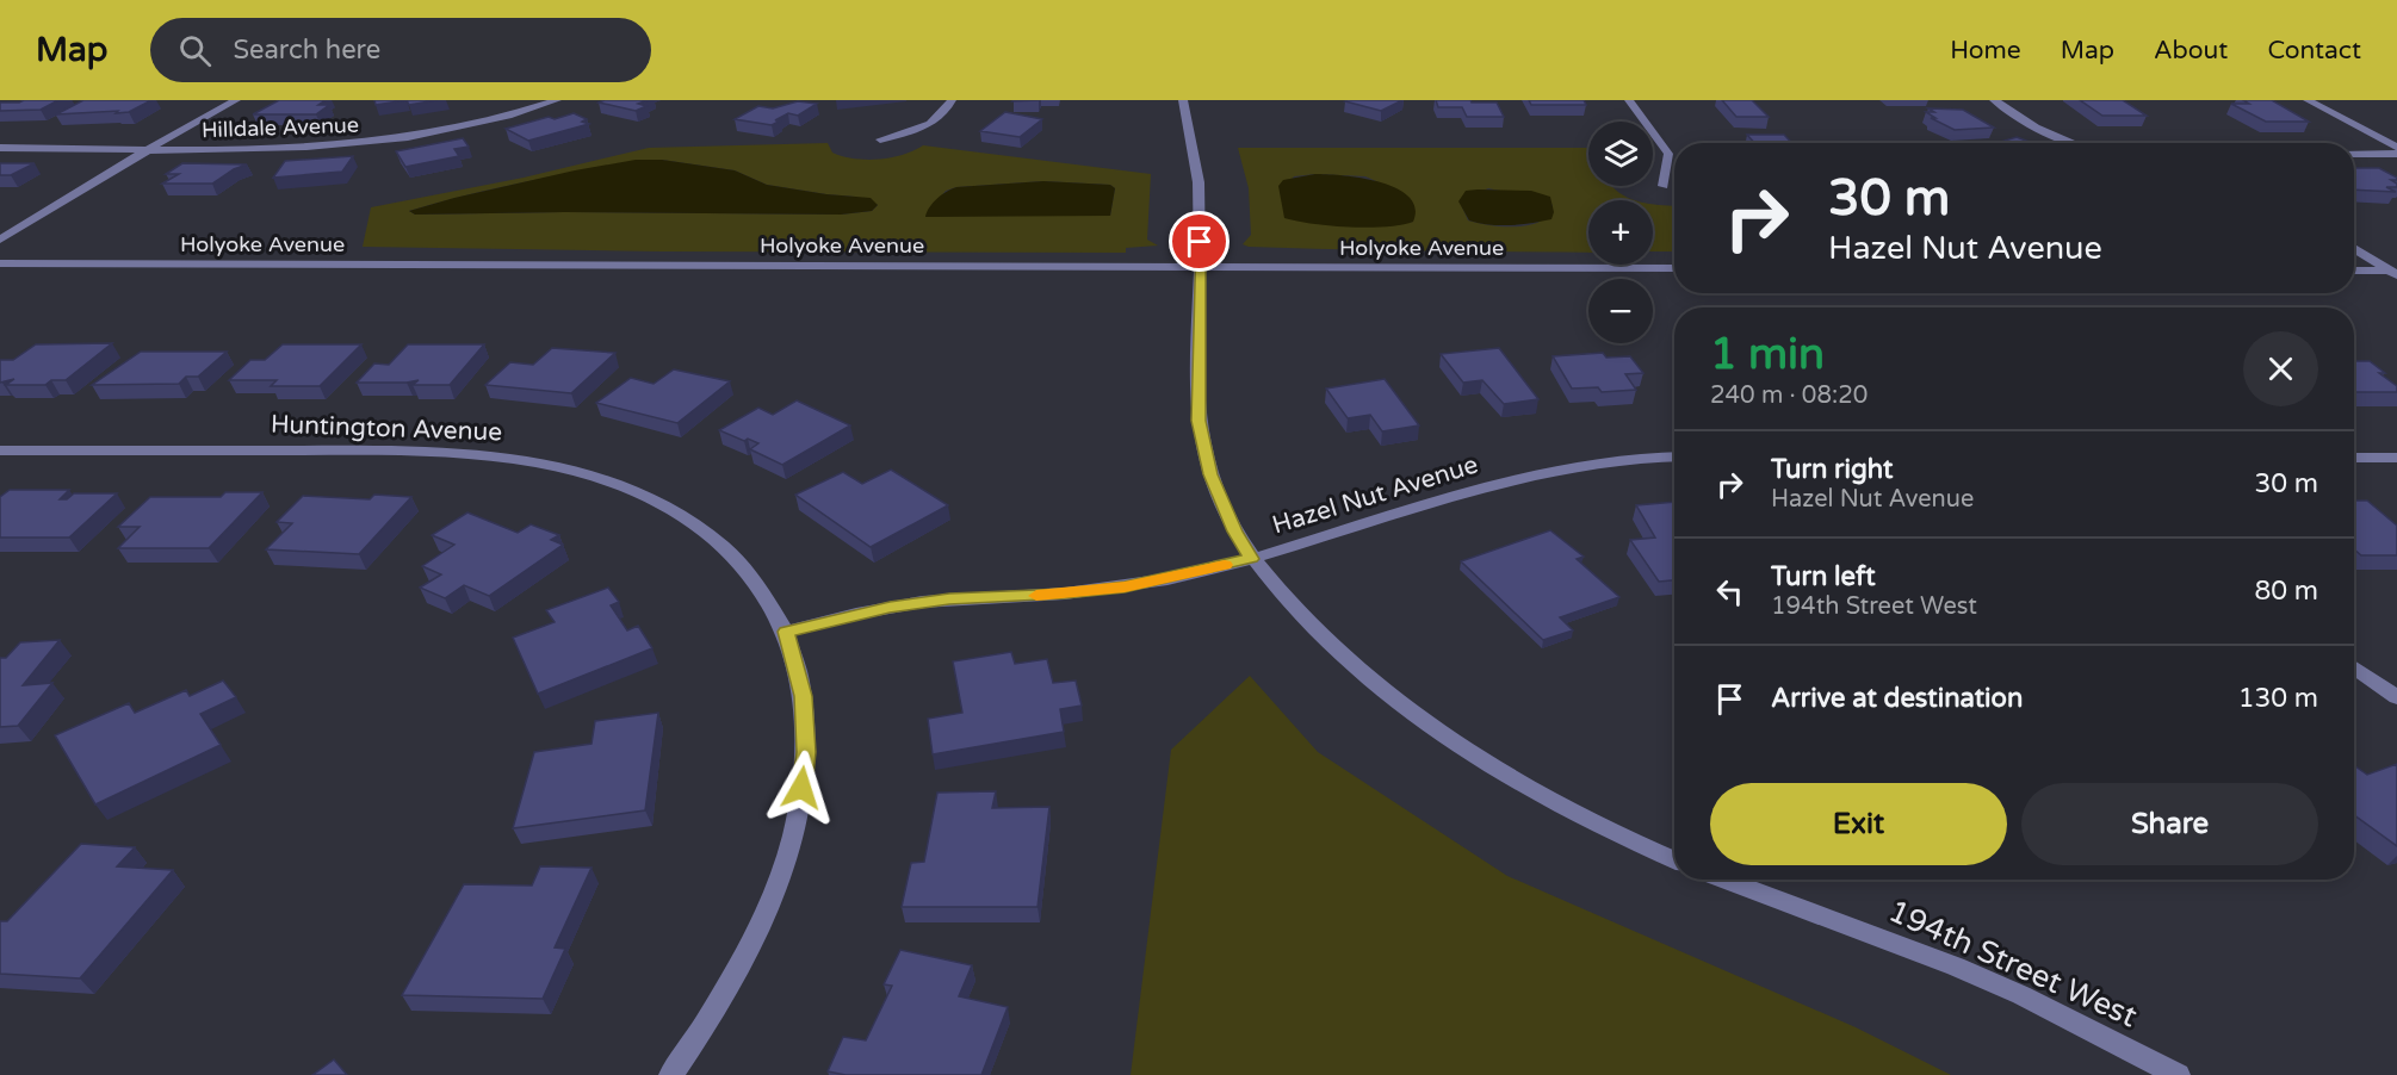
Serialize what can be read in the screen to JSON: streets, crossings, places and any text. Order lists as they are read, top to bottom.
{
  "streets": {
    "street": [
      "Hilldale Avenue",
      "Holyoke Avenue",
      "Huntington Avenue",
      "Hazel Nut Avenue",
      "194th Street West"
    ]
  },
  "crossings": [
    ["Huntington Avenue", "Hazel Nut Avenue"]
  ],
  "page": {
    "header": "Map",
    "search": "Search here",
    "nav": [
      "Home",
      "Map",
      "About",
      "Contact"
    ],
    "map_buttons": ["+", "−"],
    "turn": ["30 m", "Hazel Nut Avenue"],
    "heading": ["1 min", "240 m · 08:20"],
    "list": [
      {
        "name": "Turn right",
        "note": "Hazel Nut Avenue",
        "value": "30 m"
      },
      {
        "name": "Turn left",
        "note": "194th Street West",
        "value": "80 m"
      },
      {
        "name": "Arrive at destination",
        "value": "130 m"
      }
    ],
    "buttons": ["Exit", "Share"]
  }
}
